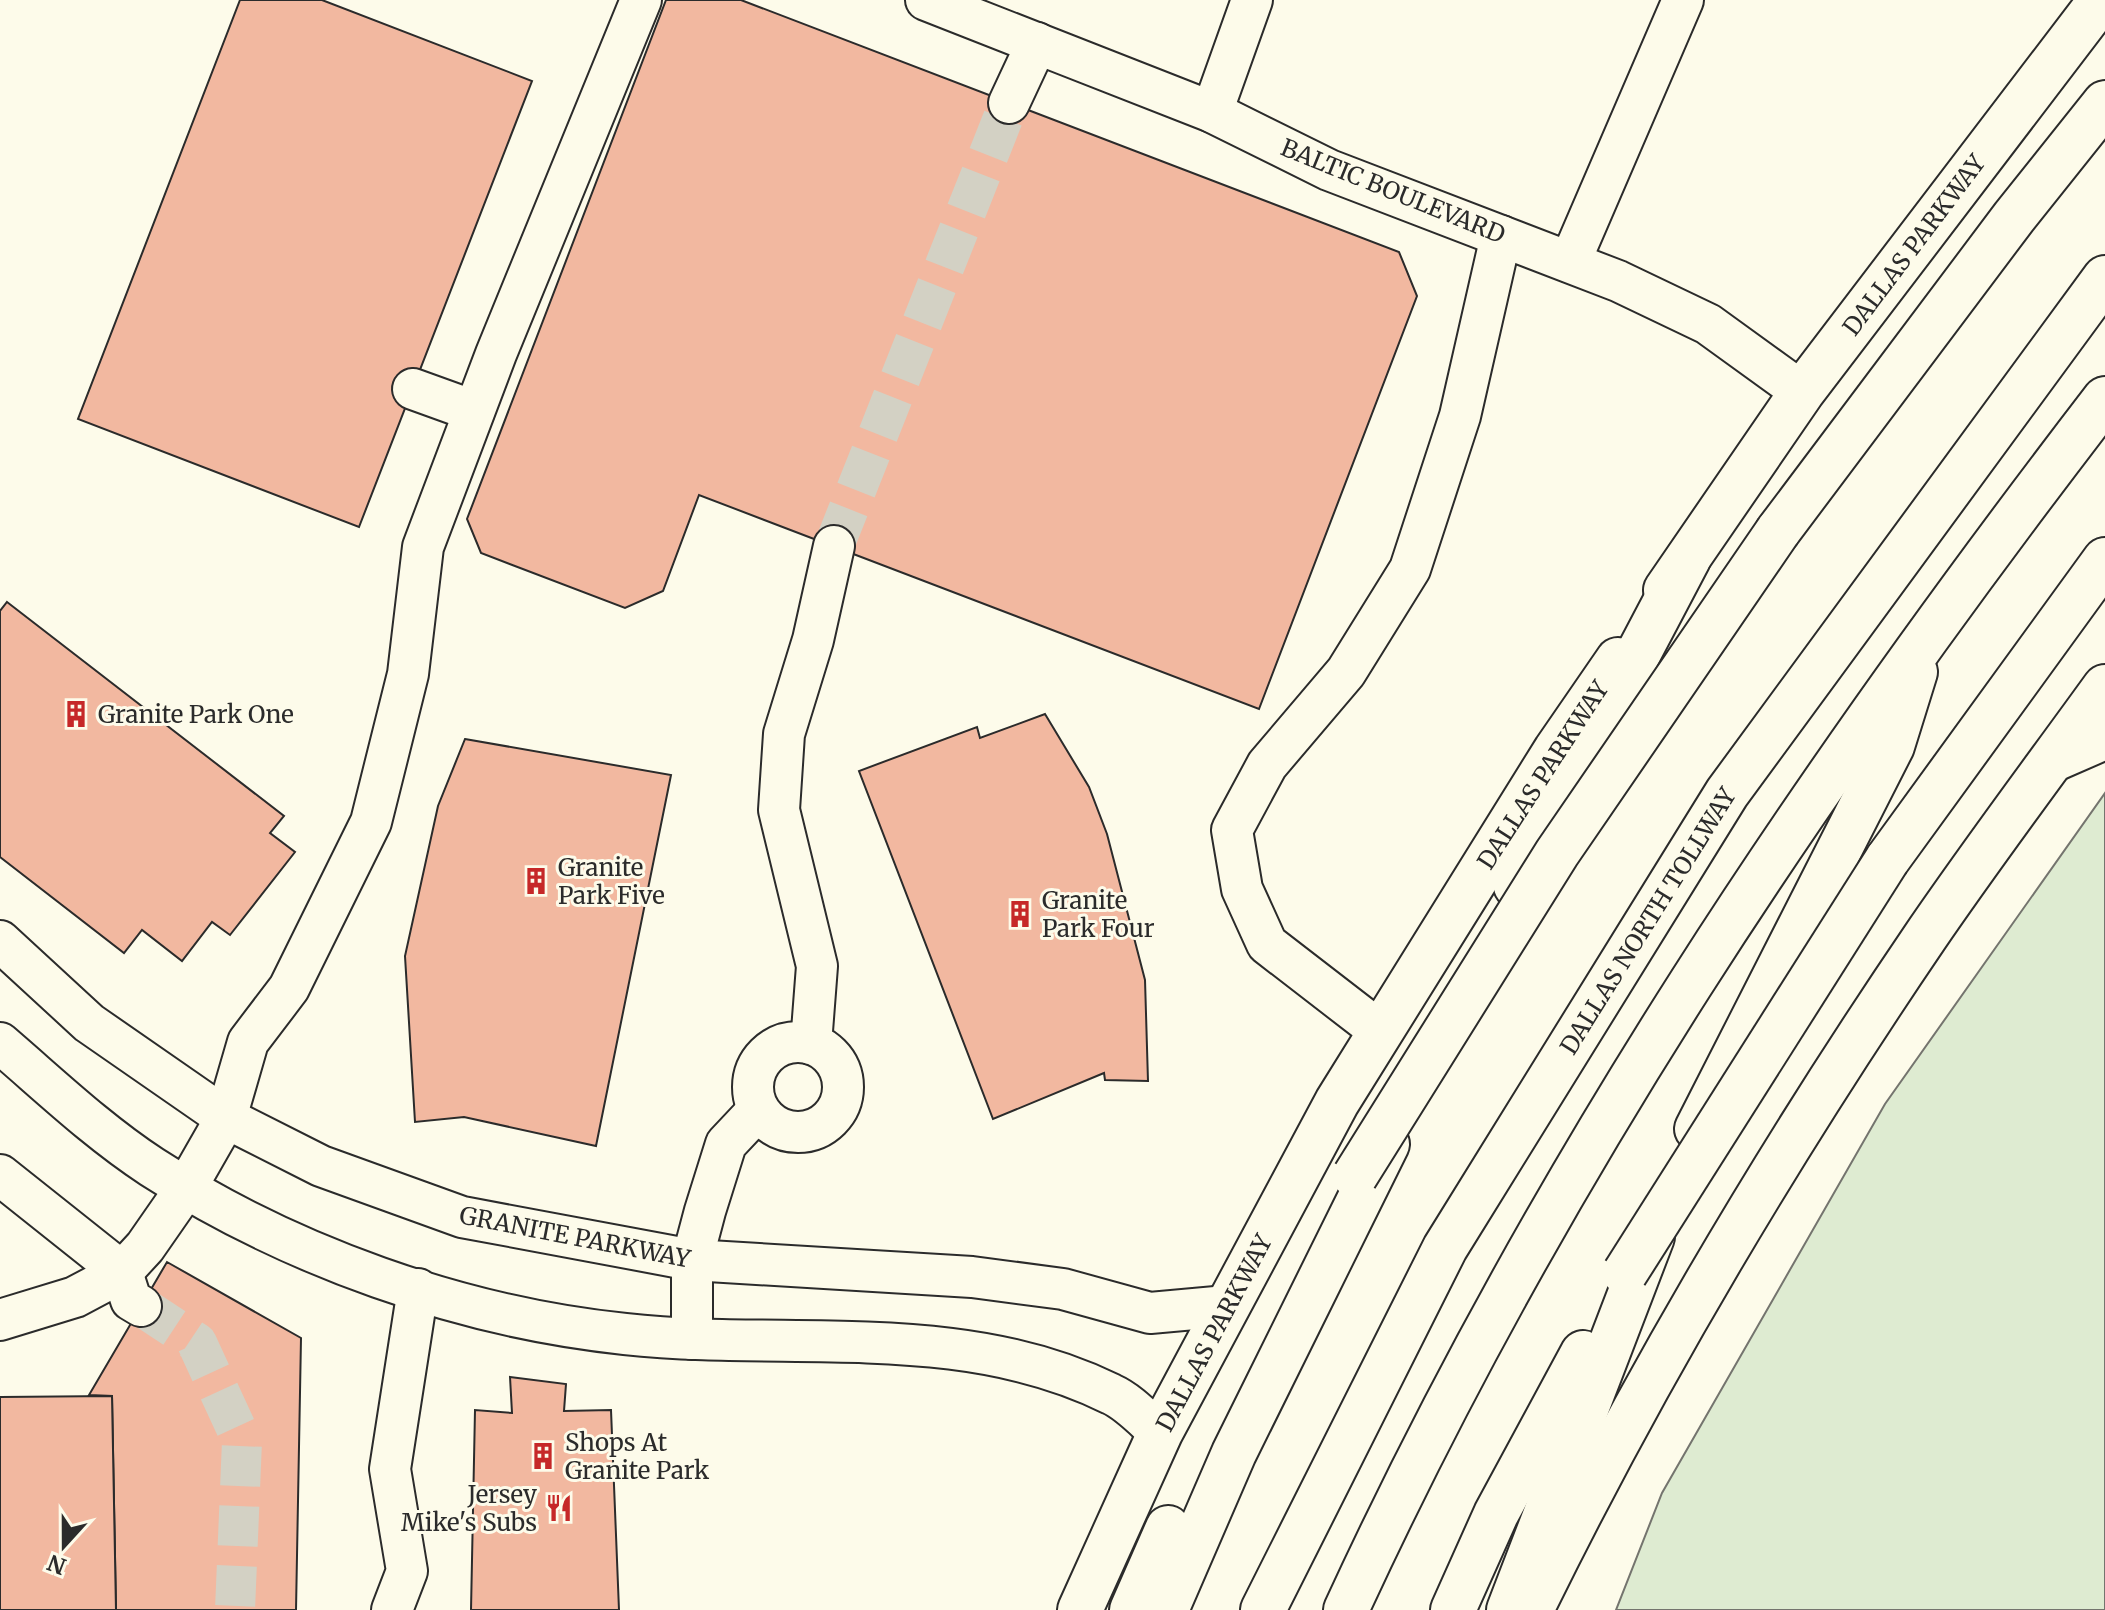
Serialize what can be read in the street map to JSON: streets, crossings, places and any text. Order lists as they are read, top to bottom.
{
  "streets": {
    "main road": ["DALLAS PARKWAY", "DALLAS NORTH TOLLWAY"],
    "street": ["BALTIC BOULEVARD", "GRANITE PARKWAY"]
  },
  "crossings": [
    ["BALTIC BOULEVARD", "DALLAS PARKWAY"],
    ["DALLAS PARKWAY", "GRANITE PARKWAY"]
  ],
  "places": {
    "building": [
      "Granite Park One",
      "Granite Park Five",
      "Granite Park Four",
      "Shops At Granite Park"
    ],
    "restaurant": ["Jersey Mike's Subs"]
  },
  "north": "bottom"
}
